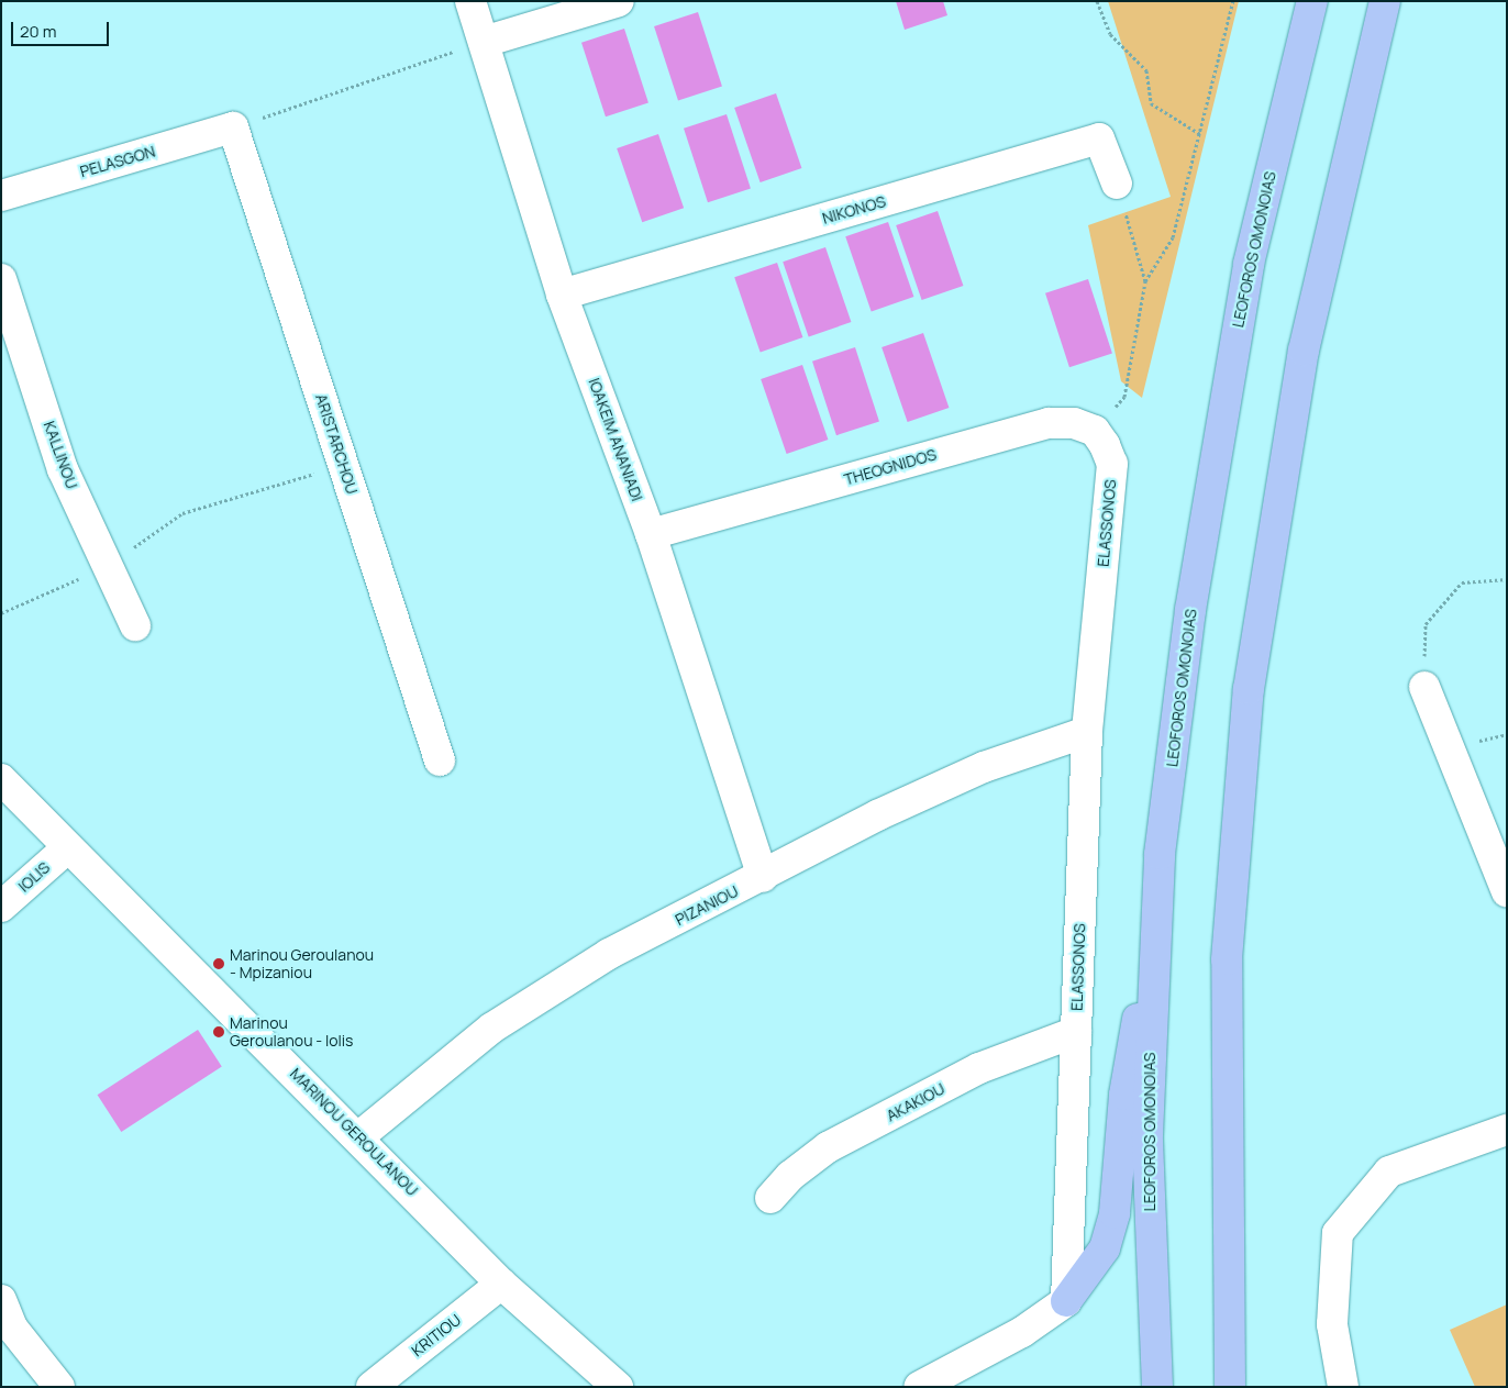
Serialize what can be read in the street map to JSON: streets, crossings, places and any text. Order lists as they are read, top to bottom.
{
  "streets": {
    "main road": ["LEOFOROS OMONOIAS"],
    "street": [
      "PELASGON",
      "NIKONOS",
      "IOAKEIM ANANIADI",
      "ARISTARCHOU",
      "KALLINOU",
      "THEOGNIDOS",
      "ELASSONOS",
      "IOLIS",
      "PIZANIOU",
      "AKAKIOU",
      "MARINOU GEROULANOU",
      "KRITIOU"
    ]
  },
  "crossings": [
    ["PELASGON", "ARISTARCHOU"],
    ["NIKONOS", "IOAKEIM ANANIADI"],
    ["IOAKEIM ANANIADI", "THEOGNIDOS"],
    ["IOAKEIM ANANIADI", "PIZANIOU"],
    ["THEOGNIDOS", "ELASSONOS"],
    ["ELASSONOS", "PIZANIOU"],
    ["ELASSONOS", "AKAKIOU"],
    ["IOLIS", "MARINOU GEROULANOU"],
    ["PIZANIOU", "MARINOU GEROULANOU"],
    ["MARINOU GEROULANOU", "KRITIOU"]
  ],
  "places": ["Marinou Geroulanou - Mpizaniou", "Marinou Geroulanou - Iolis"],
  "scale_bar": "20 m"
}
